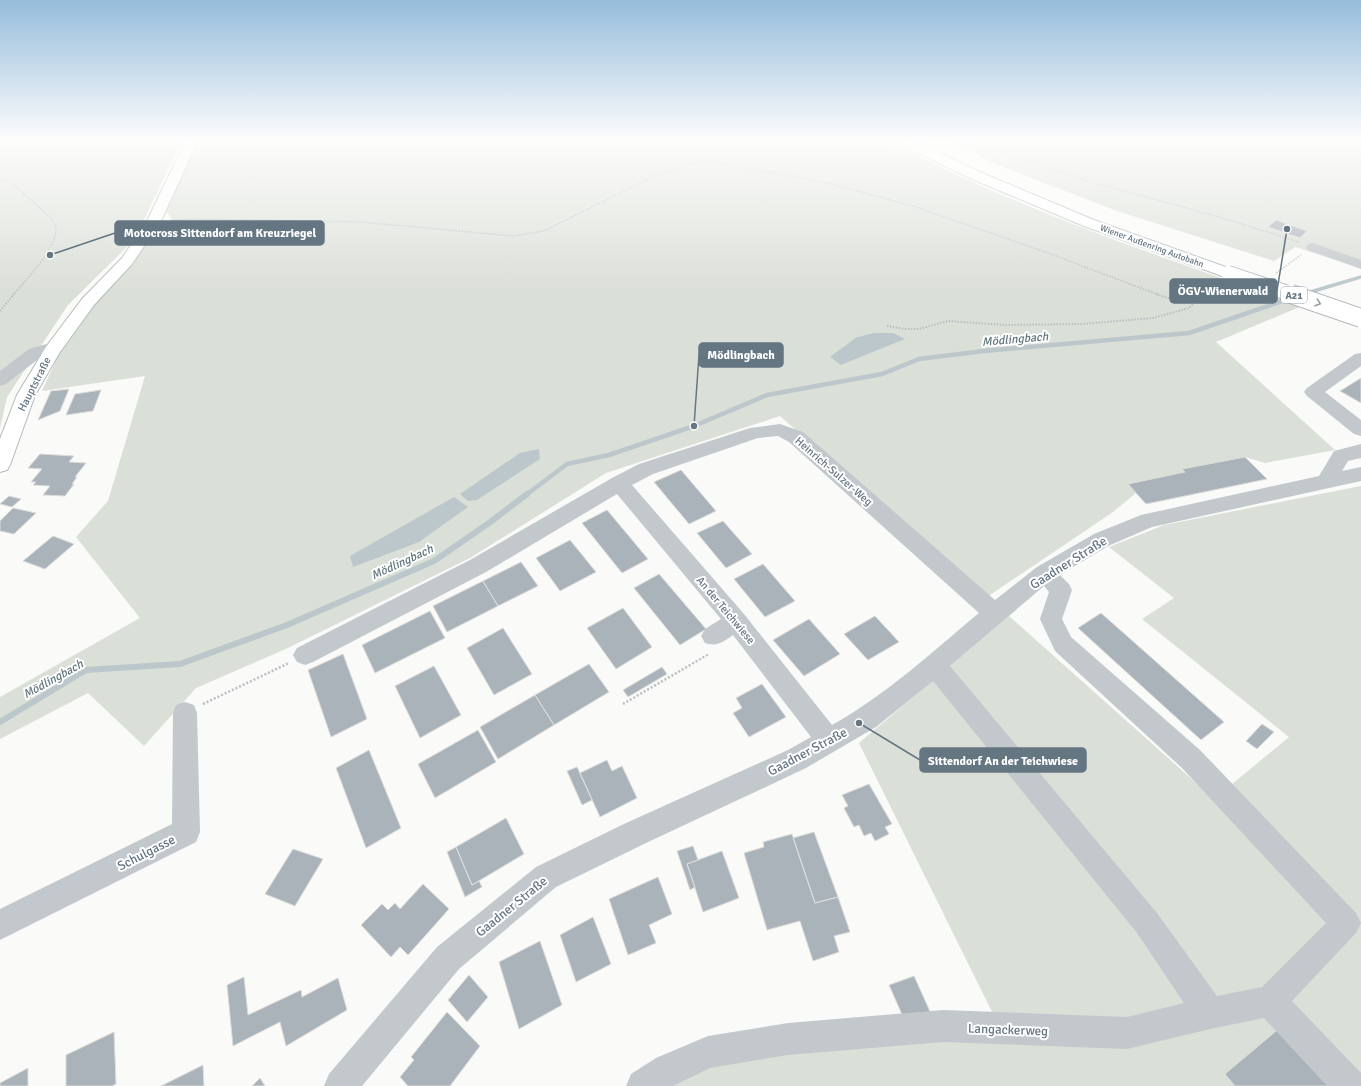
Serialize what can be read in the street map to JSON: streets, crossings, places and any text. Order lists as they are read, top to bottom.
{
  "streets": {
    "main road": ["Wiener Außenring Autobahn", "A21", "Hauptstraße"],
    "street": [
      "Heinrich-Sulzer-Weg",
      "Gaadner Straße",
      "An der Teichwiese",
      "Schulgasse",
      "Langackerweg"
    ]
  },
  "crossings": [
    ["Wiener Außenring Autobahn", "A21"],
    ["Heinrich-Sulzer-Weg", "Gaadner Straße"],
    ["Heinrich-Sulzer-Weg", "An der Teichwiese"],
    ["Gaadner Straße", "An der Teichwiese"]
  ],
  "water": ["Mödlingbach"],
  "places": [
    "ÖGV-Wienerwald",
    "Motocross Sittendorf am Kreuzriegel",
    "Mödlingbach",
    "Sittendorf An der Teichwiese"
  ]
}
